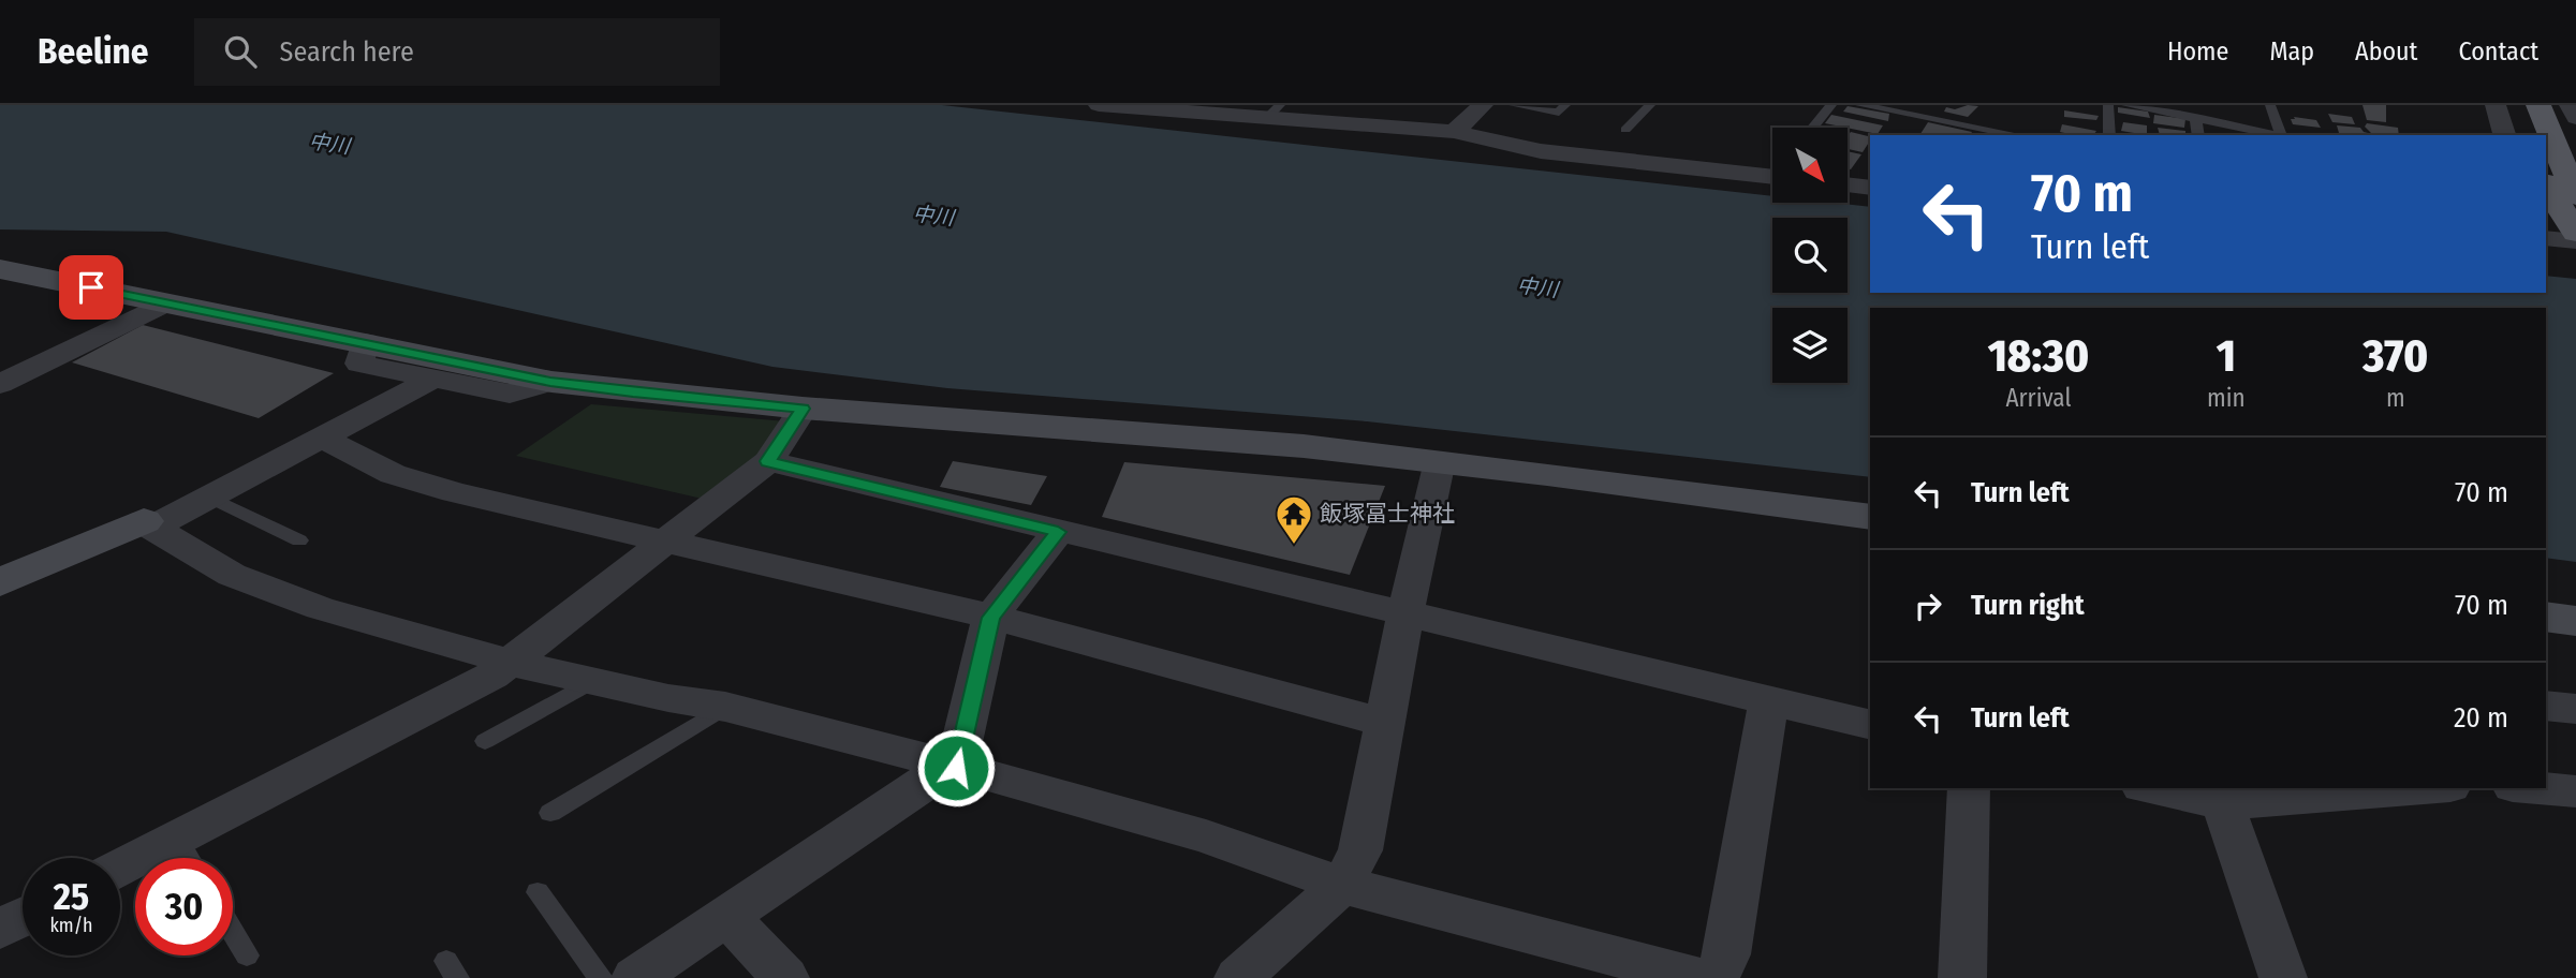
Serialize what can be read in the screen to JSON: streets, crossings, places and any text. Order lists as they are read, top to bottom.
{
  "water": ["中川"],
  "places": {
    "temple": ["飯塚冨士神社"]
  },
  "north": "bottom right",
  "page": {
    "header": "Beeline",
    "search": "Search here",
    "nav": [
      "Home",
      "Map",
      "About",
      "Contact"
    ],
    "turn": ["70 m", "Turn left"],
    "eta": [
      "18:30",
      "Arrival",
      "1",
      "min",
      "370",
      "m"
    ],
    "list": [
      {
        "name": "Turn left",
        "value": "70 m"
      },
      {
        "name": "Turn right",
        "value": "70 m"
      },
      {
        "name": "Turn left",
        "value": "20 m"
      }
    ],
    "speed": "25 km/h",
    "limit": "30"
  }
}
